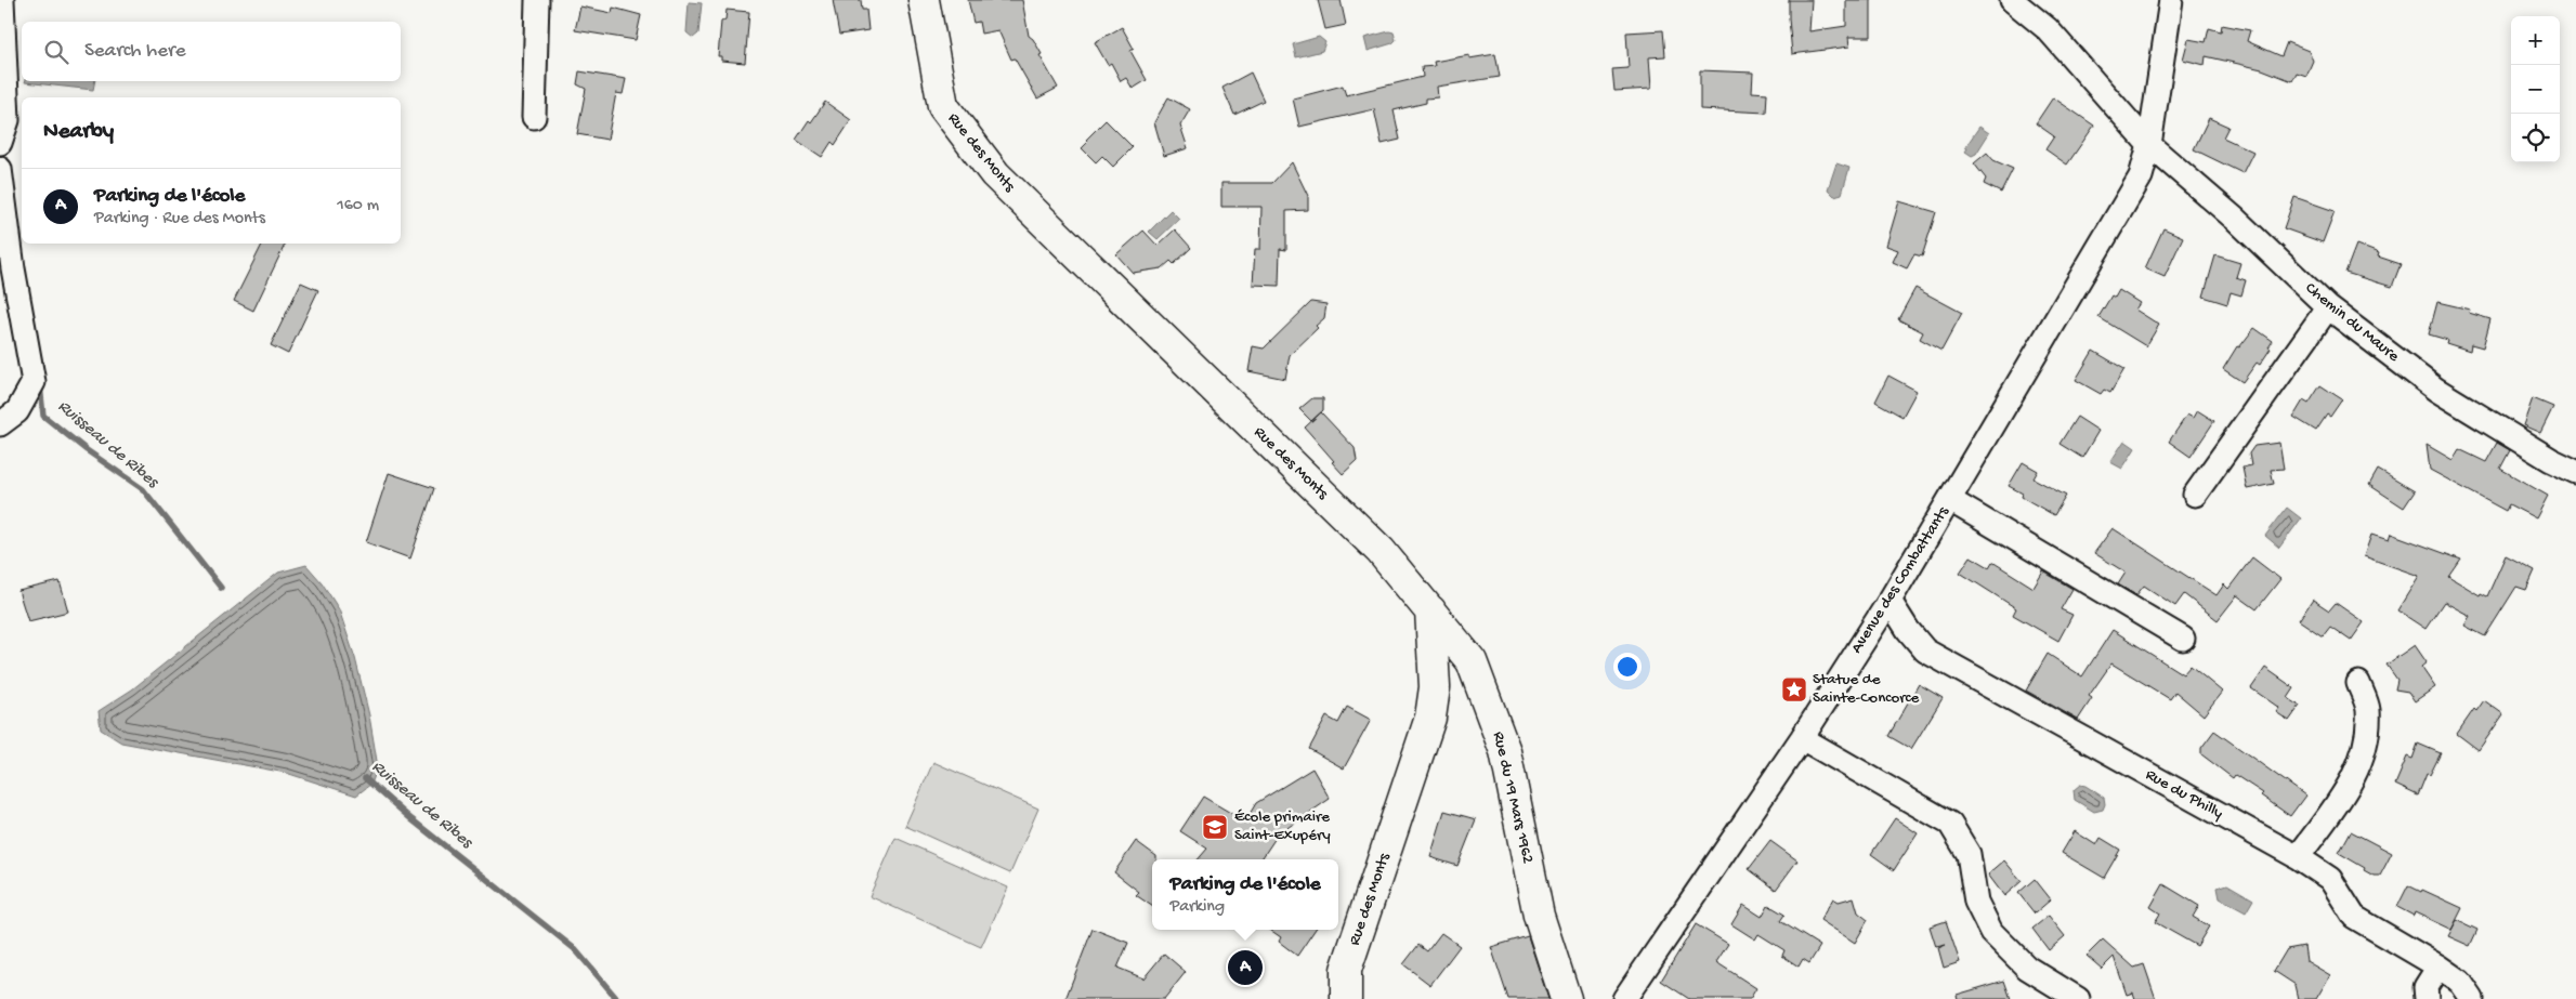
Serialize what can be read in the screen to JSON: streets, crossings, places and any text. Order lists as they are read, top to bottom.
{
  "streets": {
    "street": [
      "Rue des Monts",
      "Chemin du Maure",
      "Avenue des Combattants",
      "Rue du Philly",
      "Rue du 19 Mars 1962"
    ]
  },
  "crossings": [
    ["Rue des Monts", "Rue du 19 Mars 1962"],
    ["Chemin du Maure", "Avenue des Combattants"],
    ["Avenue des Combattants", "Rue du Philly"]
  ],
  "water": ["Ruisseau de Ribes"],
  "places": {
    "place": ["Statue de Sainte-Concorce"],
    "school or university": ["École primaire Saint-Exupéry"]
  },
  "page": {
    "map_buttons": ["+", "−"],
    "search": "Search here",
    "heading": "Nearby",
    "list": [
      {
        "mark": "A",
        "name": "Parking de l'école",
        "note": "Parking · Rue des Monts",
        "value": "160 m"
      }
    ],
    "popup": ["Parking de l'école", "Parking"],
    "pins": "A"
  }
}
